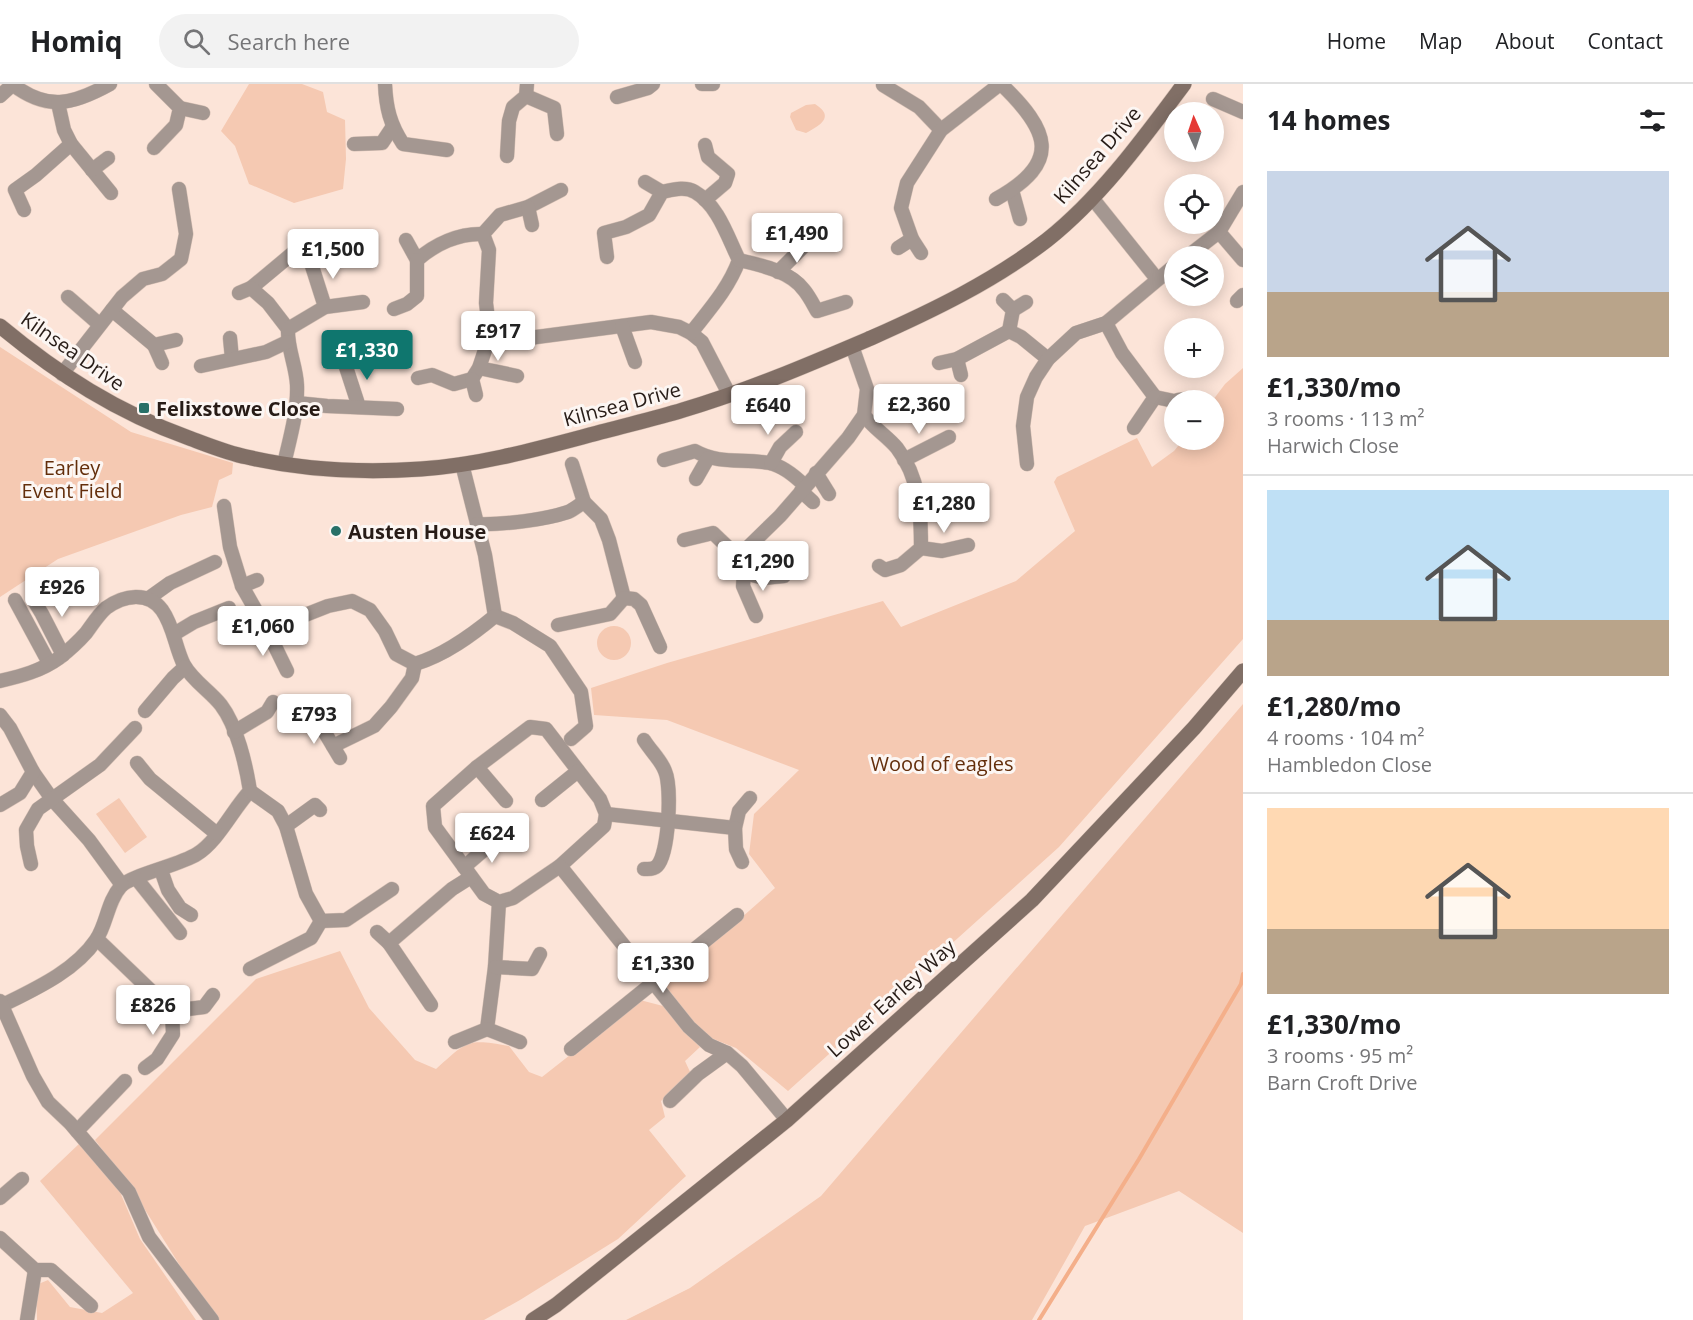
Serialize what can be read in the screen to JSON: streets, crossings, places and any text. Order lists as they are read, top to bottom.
{
  "streets": {
    "street": ["Kilnsea Drive", "Lower Earley Way"]
  },
  "parks": ["Earley Event Field", "Wood of eagles"],
  "places": {
    "transit": ["Felixstowe Close"],
    "other": ["Austen House"]
  },
  "north": "top",
  "page": {
    "header": "Homiq",
    "search": "Search here",
    "nav": [
      "Home",
      "Map",
      "About",
      "Contact"
    ],
    "heading": "14 homes",
    "map_buttons": ["+", "−"],
    "list": [
      {
        "name": "£1,330/mo",
        "note": "3 rooms · 113 m² · Harwich Close"
      },
      {
        "name": "£1,280/mo",
        "note": "4 rooms · 104 m² · Hambledon Close"
      },
      {
        "name": "£1,330/mo",
        "note": "3 rooms · 95 m² · Barn Croft Drive"
      }
    ],
    "price": [
      "£1,490",
      "£1,500",
      "£917",
      "£1,330",
      "£2,360",
      "£640",
      "£1,280",
      "£1,290",
      "£926",
      "£1,060",
      "£793",
      "£624",
      "£1,330",
      "£826"
    ]
  }
}
